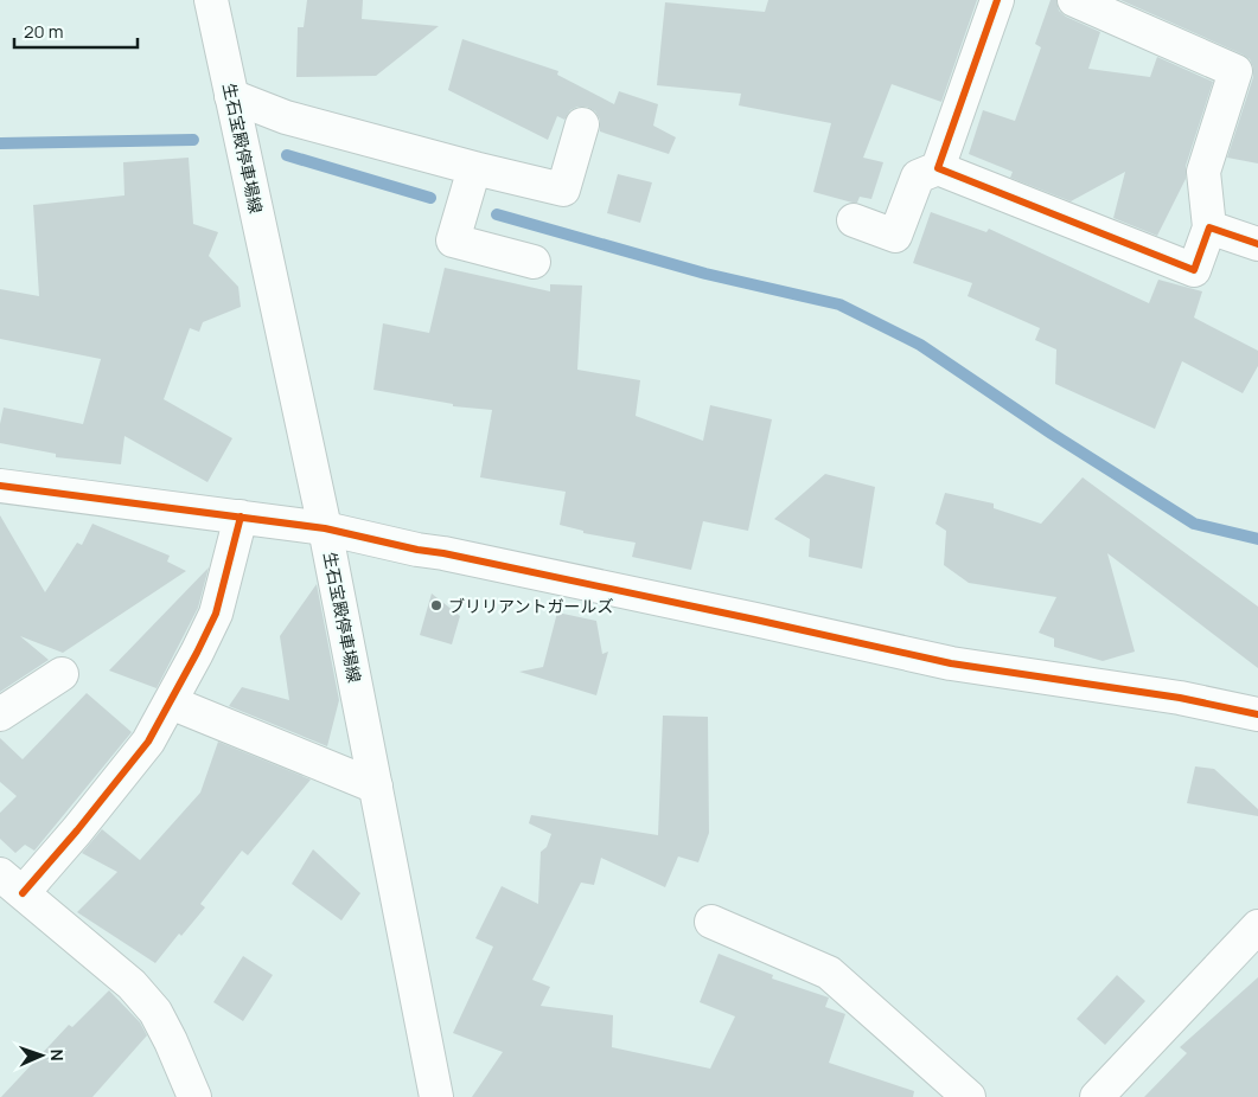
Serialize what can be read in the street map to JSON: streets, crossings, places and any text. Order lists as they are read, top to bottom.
{
  "streets": {
    "street": ["生石宝殿停車場線"]
  },
  "places": ["ブリリアントガールズ"],
  "scale_bar": "20 m",
  "north": "right"
}
